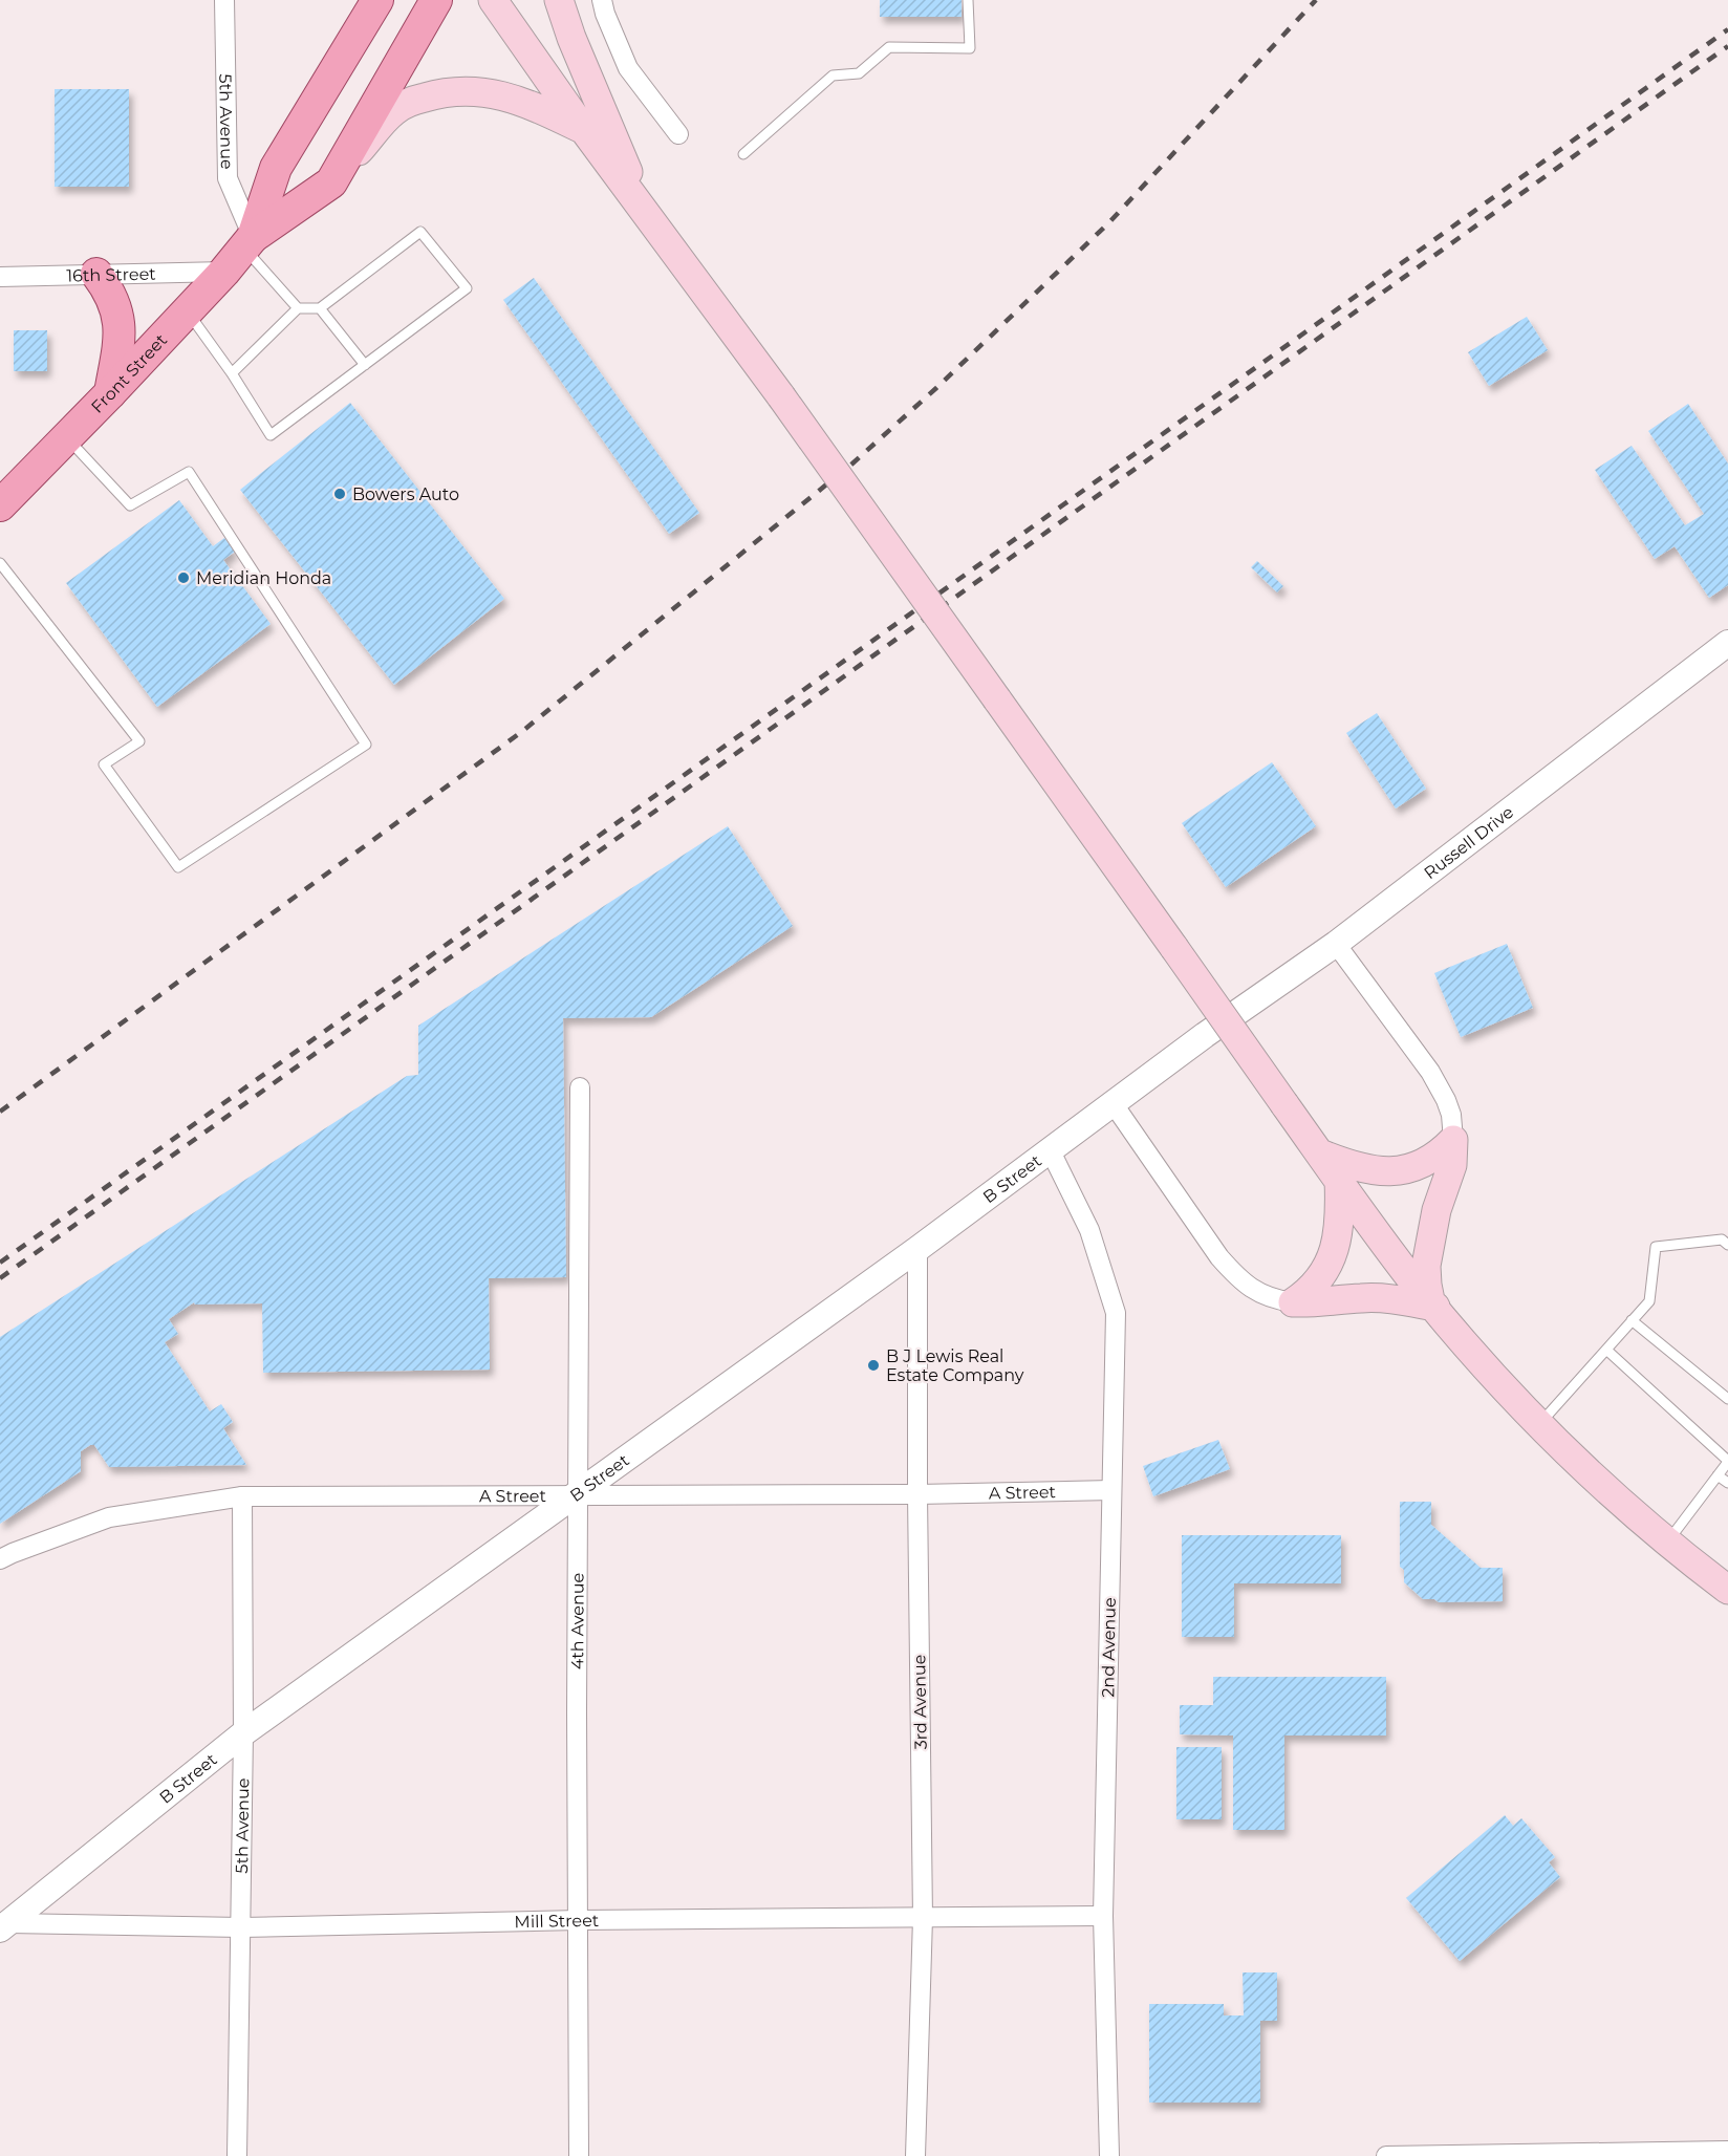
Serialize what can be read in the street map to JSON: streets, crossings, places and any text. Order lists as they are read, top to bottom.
{
  "streets": {
    "main road": ["Front Street"],
    "street": [
      "5th Avenue",
      "16th Street",
      "Russell Drive",
      "B Street",
      "A Street",
      "4th Avenue",
      "2nd Avenue",
      "3rd Avenue",
      "Mill Street"
    ]
  },
  "crossings": [
    ["5th Avenue", "16th Street"],
    ["5th Avenue", "Front Street"],
    ["5th Avenue", "B Street"],
    ["5th Avenue", "A Street"],
    ["5th Avenue", "Mill Street"],
    ["16th Street", "Front Street"],
    ["Russell Drive", "B Street"],
    ["B Street", "A Street"],
    ["B Street", "4th Avenue"],
    ["B Street", "2nd Avenue"],
    ["B Street", "3rd Avenue"],
    ["B Street", "Mill Street"],
    ["A Street", "4th Avenue"],
    ["A Street", "2nd Avenue"],
    ["A Street", "3rd Avenue"],
    ["4th Avenue", "Mill Street"],
    ["2nd Avenue", "Mill Street"],
    ["3rd Avenue", "Mill Street"]
  ],
  "places": ["Bowers Auto", "Meridian Honda", "B J Lewis Real Estate Company"]
}
